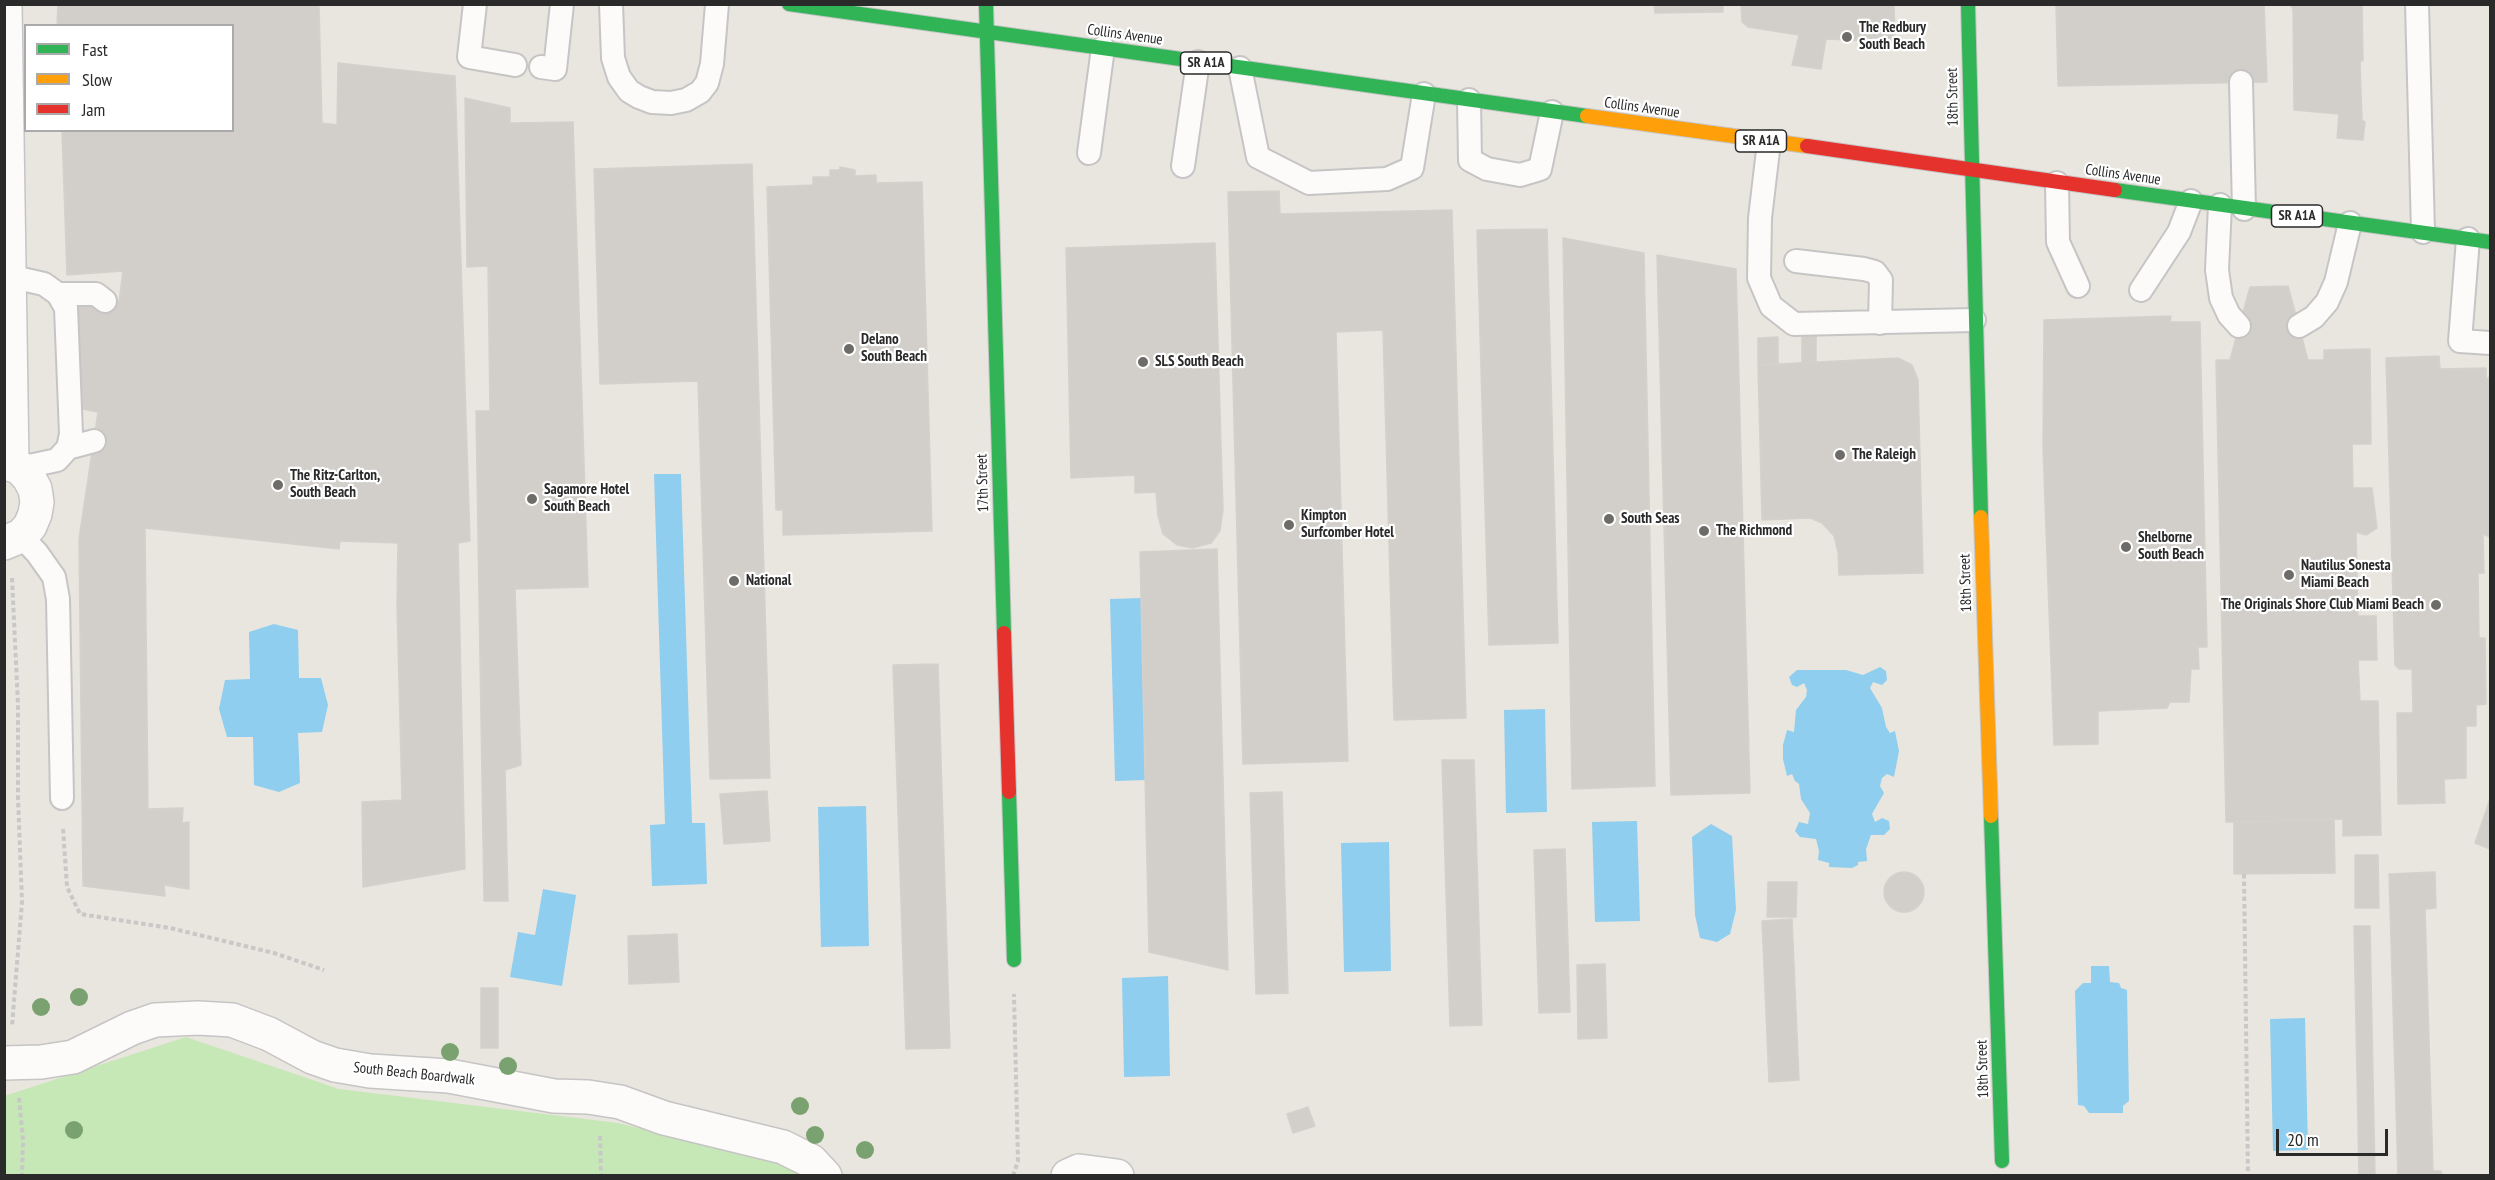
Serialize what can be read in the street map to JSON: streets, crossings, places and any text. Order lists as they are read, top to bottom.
{
  "streets": {
    "street": [
      "Collins Avenue",
      "SR A1A",
      "18th Street",
      "17th Street",
      "South Beach Boardwalk"
    ]
  },
  "crossings": [
    ["Collins Avenue", "18th Street"],
    ["Collins Avenue", "17th Street"]
  ],
  "places": [
    "The Redbury South Beach",
    "Delano South Beach",
    "SLS South Beach",
    "The Raleigh",
    "The Ritz-Carlton, South Beach",
    "Sagamore Hotel South Beach",
    "South Seas",
    "Kimpton Surfcomber Hotel",
    "The Richmond",
    "Shelborne South Beach",
    "Nautilus Sonesta Miami Beach",
    "National",
    "The Originals Shore Club Miami Beach"
  ],
  "legend": ["Fast", "Slow", "Jam"],
  "scale_bar": "20 m"
}
